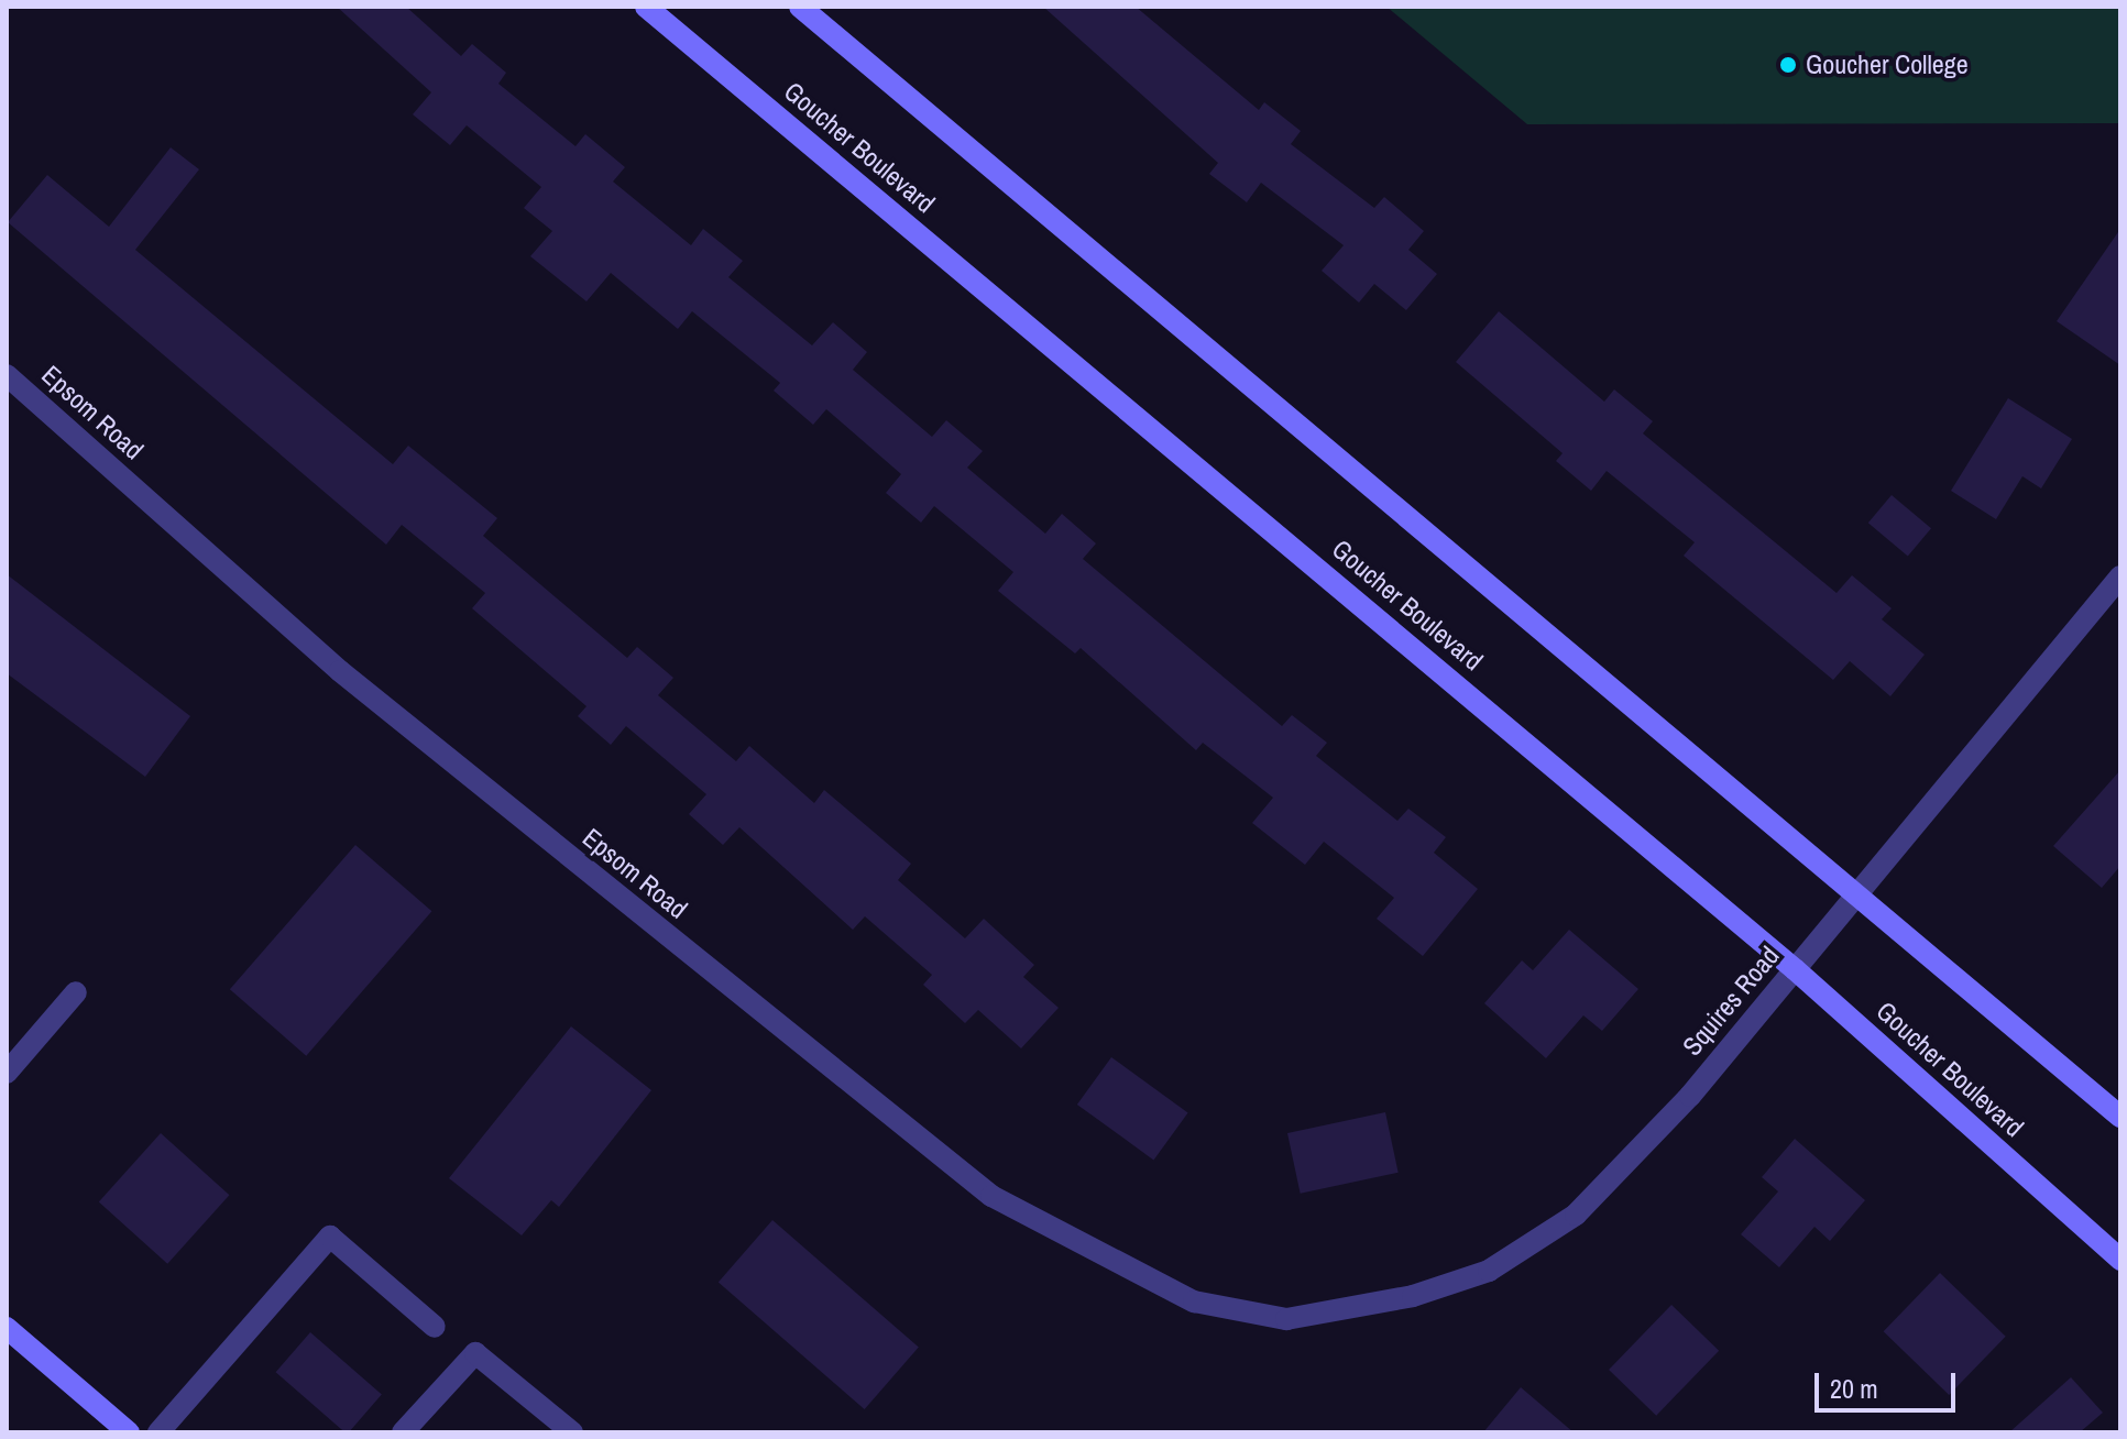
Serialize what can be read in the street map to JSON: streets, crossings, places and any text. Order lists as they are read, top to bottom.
{
  "streets": {
    "main road": ["Goucher Boulevard"],
    "street": ["Epsom Road", "Squires Road"]
  },
  "crossings": [
    ["Goucher Boulevard", "Squires Road"],
    ["Epsom Road", "Squires Road"]
  ],
  "places": ["Goucher College"],
  "scale_bar": "20 m"
}
